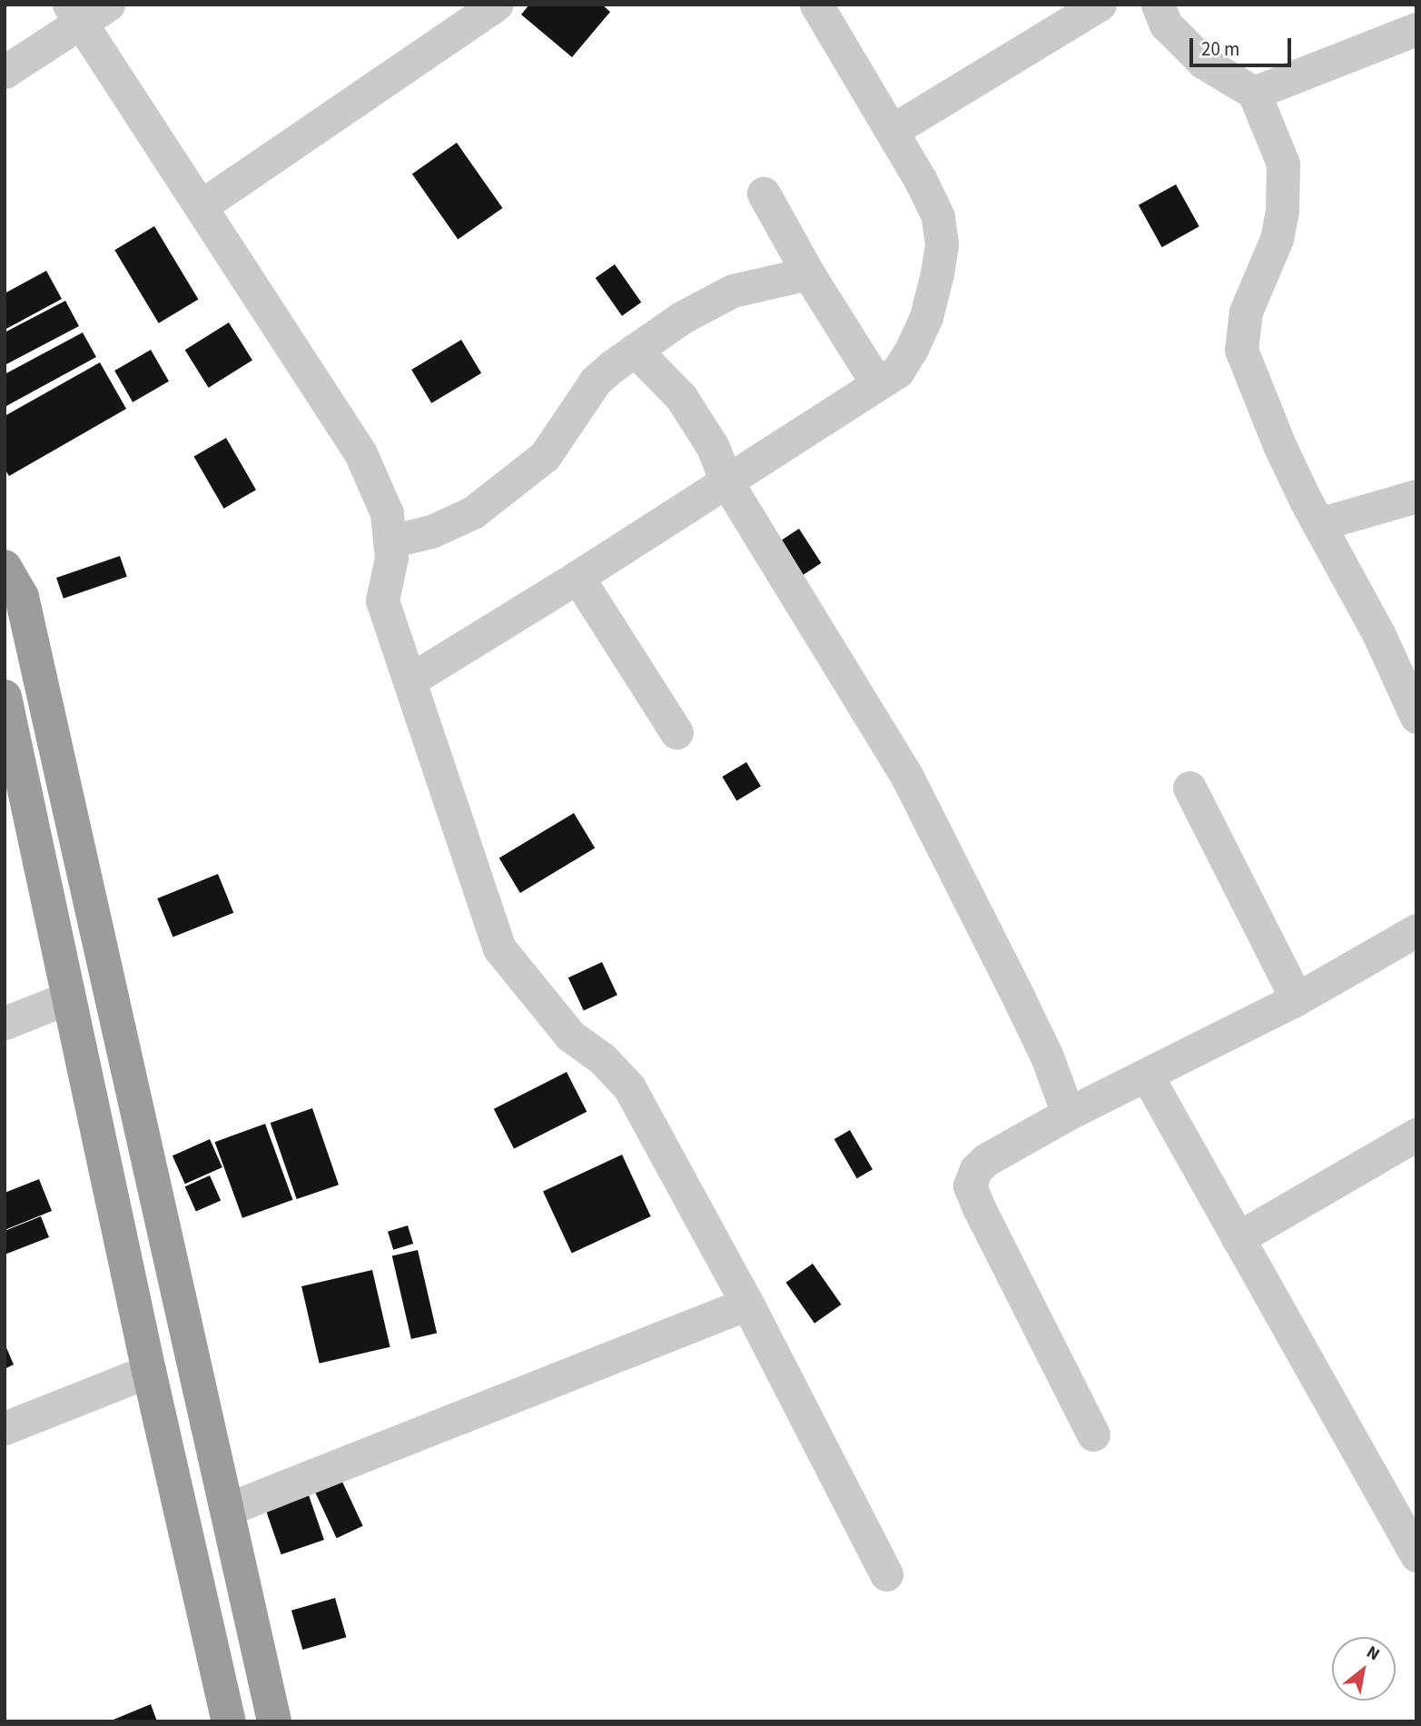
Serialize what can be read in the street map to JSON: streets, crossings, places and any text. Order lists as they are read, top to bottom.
{
  "scale_bar": "20 m",
  "north": "top right"
}
